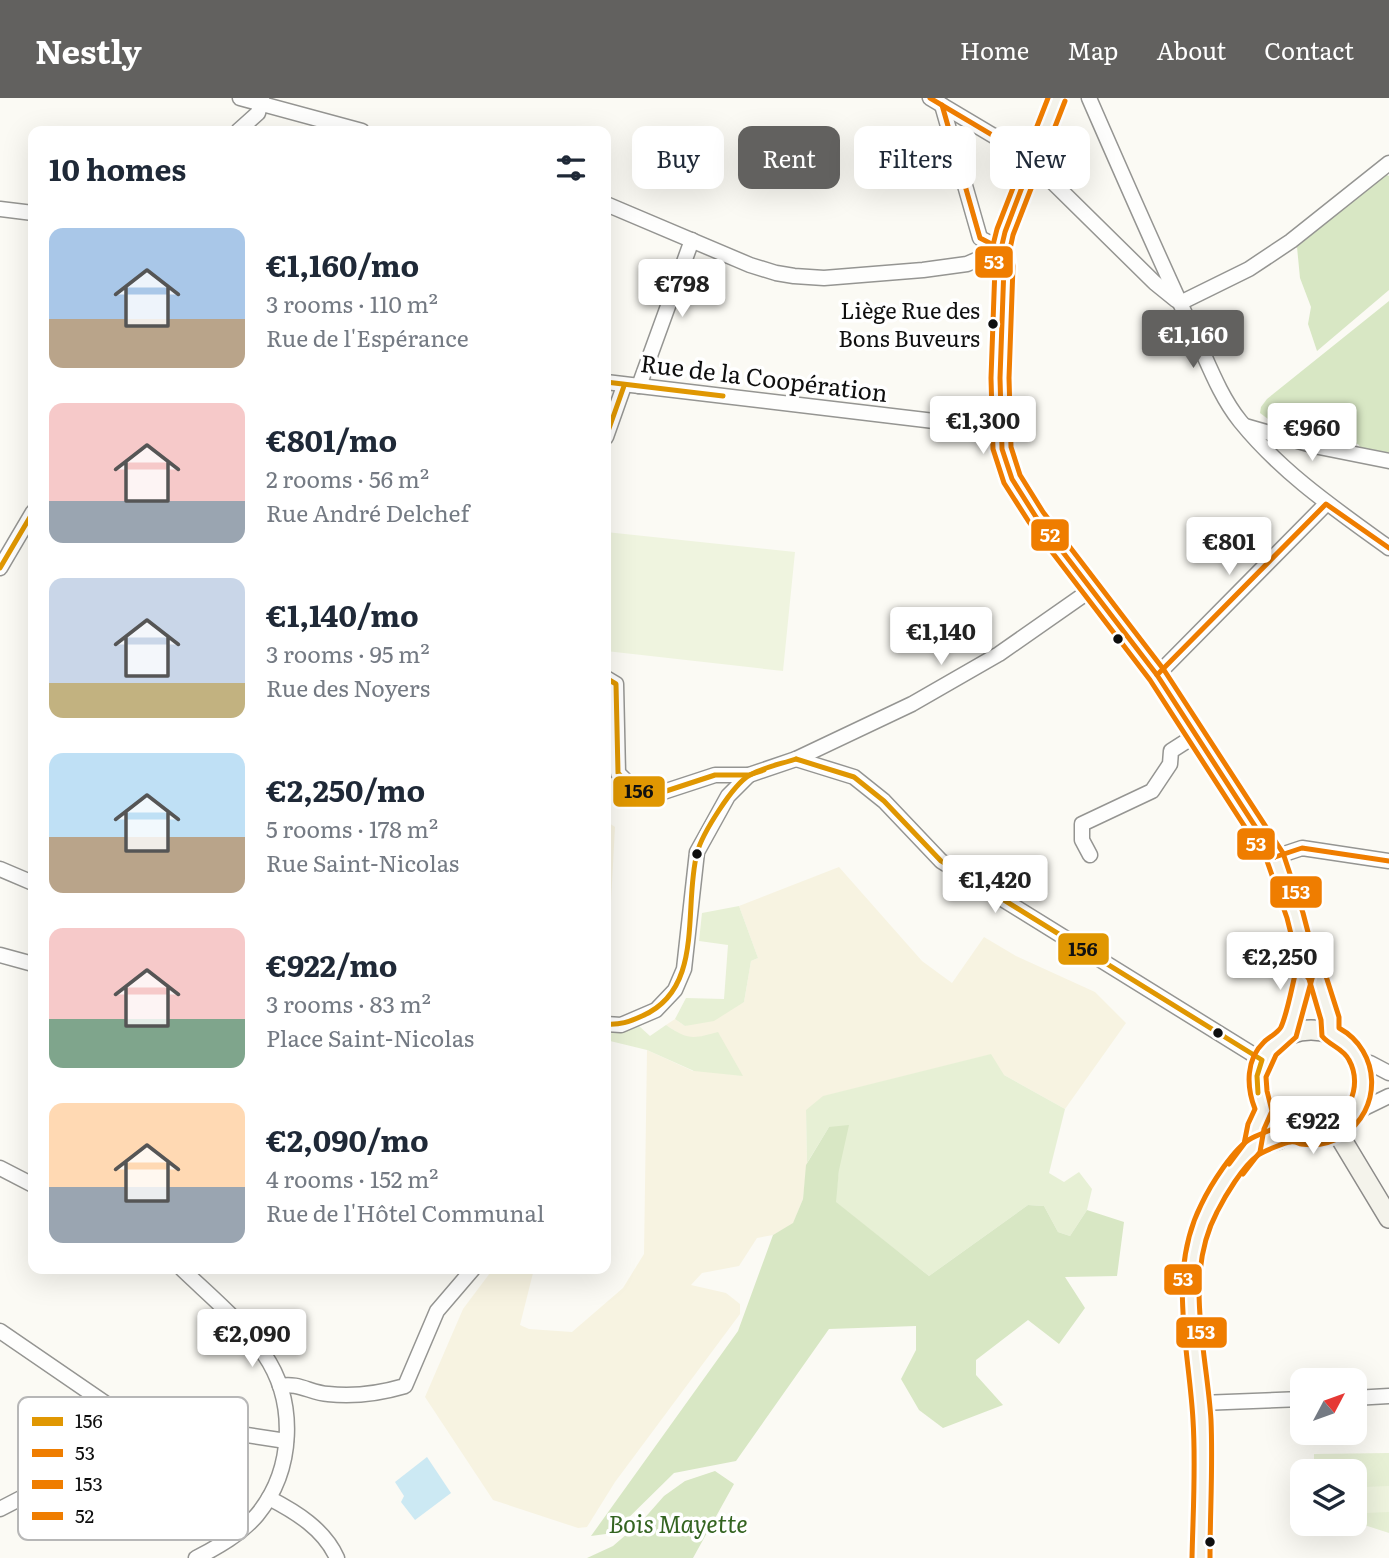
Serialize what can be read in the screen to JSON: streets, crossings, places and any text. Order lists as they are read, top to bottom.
{
  "streets": {
    "street": ["Rue de la Coopération"]
  },
  "parks": ["Bois Mayette"],
  "places": ["Liège Rue des Bons Buveurs"],
  "lines": [
    "transit line 53",
    "transit line 52",
    "transit line 153",
    "transit line 156"
  ],
  "legend": [
    "156",
    "53",
    "153",
    "52"
  ],
  "north": "top right",
  "page": {
    "header": "Nestly",
    "nav": [
      "Home",
      "Map",
      "About",
      "Contact"
    ],
    "chip": [
      "Buy",
      "Rent",
      "Filters",
      "New"
    ],
    "heading": "10 homes",
    "list": [
      {
        "name": "€1,160/mo",
        "note": "3 rooms · 110 m² · Rue de l'Espérance"
      },
      {
        "name": "€801/mo",
        "note": "2 rooms · 56 m² · Rue André Delchef"
      },
      {
        "name": "€1,140/mo",
        "note": "3 rooms · 95 m² · Rue des Noyers"
      },
      {
        "name": "€2,250/mo",
        "note": "5 rooms · 178 m² · Rue Saint-Nicolas"
      },
      {
        "name": "€922/mo",
        "note": "3 rooms · 83 m² · Place Saint-Nicolas"
      },
      {
        "name": "€2,090/mo",
        "note": "4 rooms · 152 m² · Rue de l'Hôtel Communal"
      }
    ],
    "price": [
      "€798",
      "€1,160",
      "€1,300",
      "€960",
      "€801",
      "€1,140",
      "€1,420",
      "€2,250",
      "€922",
      "€2,090"
    ]
  }
}
